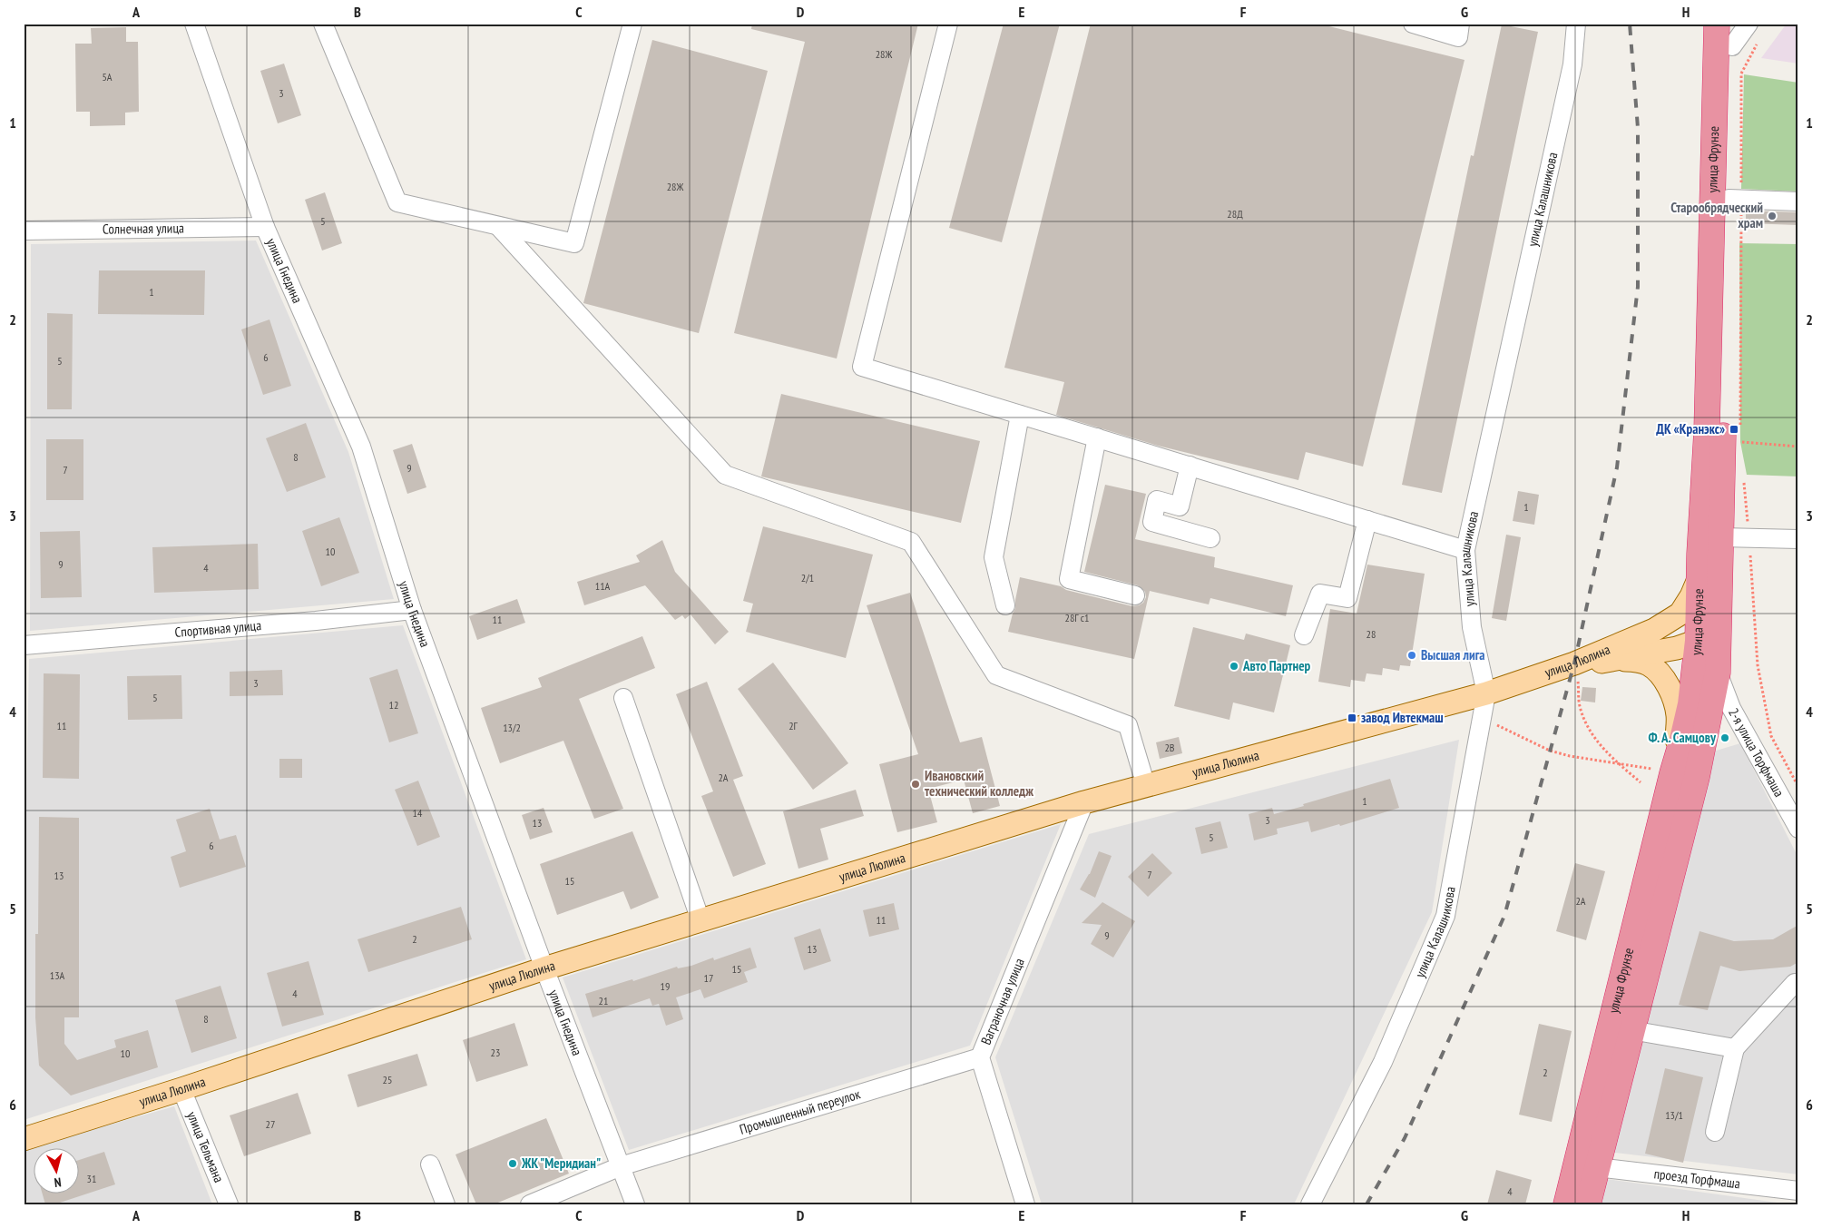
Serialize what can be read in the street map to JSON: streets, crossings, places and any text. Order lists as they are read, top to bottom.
{
  "streets": {
    "highway": ["улица Фрунзе"],
    "main road": ["улица Люлина"],
    "street": [
      "улица Калашникова",
      "Солнечная улица",
      "улица Гнедина",
      "Спортивная улица",
      "2-я улица Торфмаша",
      "Ваграночная улица",
      "Промышленный переулок",
      "улица Тельмана",
      "проезд Торфмаша"
    ]
  },
  "crossings": [
    ["улица Фрунзе", "улица Люлина"],
    ["улица Фрунзе", "2-я улица Торфмаша"],
    ["улица Фрунзе", "проезд Торфмаша"],
    ["улица Калашникова", "улица Люлина"],
    ["Солнечная улица", "улица Гнедина"],
    ["улица Гнедина", "Спортивная улица"],
    ["улица Гнедина", "улица Люлина"],
    ["улица Гнедина", "Промышленный переулок"],
    ["улица Люлина", "Ваграночная улица"],
    ["улица Люлина", "улица Тельмана"],
    ["Ваграночная улица", "Промышленный переулок"]
  ],
  "places": {
    "other": [
      "Старообрядческий храм",
      "Высшая лига",
      "Авто Партнер",
      "Ф. А. Самцову",
      "Ивановский технический колледж",
      "ЖК \"Меридиан\""
    ],
    "transit": ["ДК «Кранэкс»", "завод Ивтекмаш"]
  },
  "house_numbers": [
    "28Ж",
    "5А",
    "3",
    "28Ж",
    "28Д",
    "5",
    "1",
    "6",
    "5",
    "8",
    "9",
    "7",
    "1",
    "10",
    "9",
    "4",
    "2/1",
    "11А",
    "28Г с1",
    "11",
    "28",
    "3",
    "5",
    "12",
    "11",
    "2Г",
    "13/2",
    "2В",
    "2А",
    "1",
    "14",
    "3",
    "13",
    "5",
    "6",
    "7",
    "13",
    "15",
    "2А",
    "11",
    "9",
    "2",
    "13",
    "15",
    "13А",
    "17",
    "19",
    "4",
    "21",
    "8",
    "23",
    "10",
    "2",
    "25",
    "13/1",
    "27",
    "31",
    "4"
  ],
  "north": "bottom",
  "grid": {
    "columns": [
      "A",
      "B",
      "C",
      "D",
      "E",
      "F",
      "G",
      "H"
    ],
    "rows": [
      "1",
      "2",
      "3",
      "4",
      "5",
      "6"
    ]
  }
}
